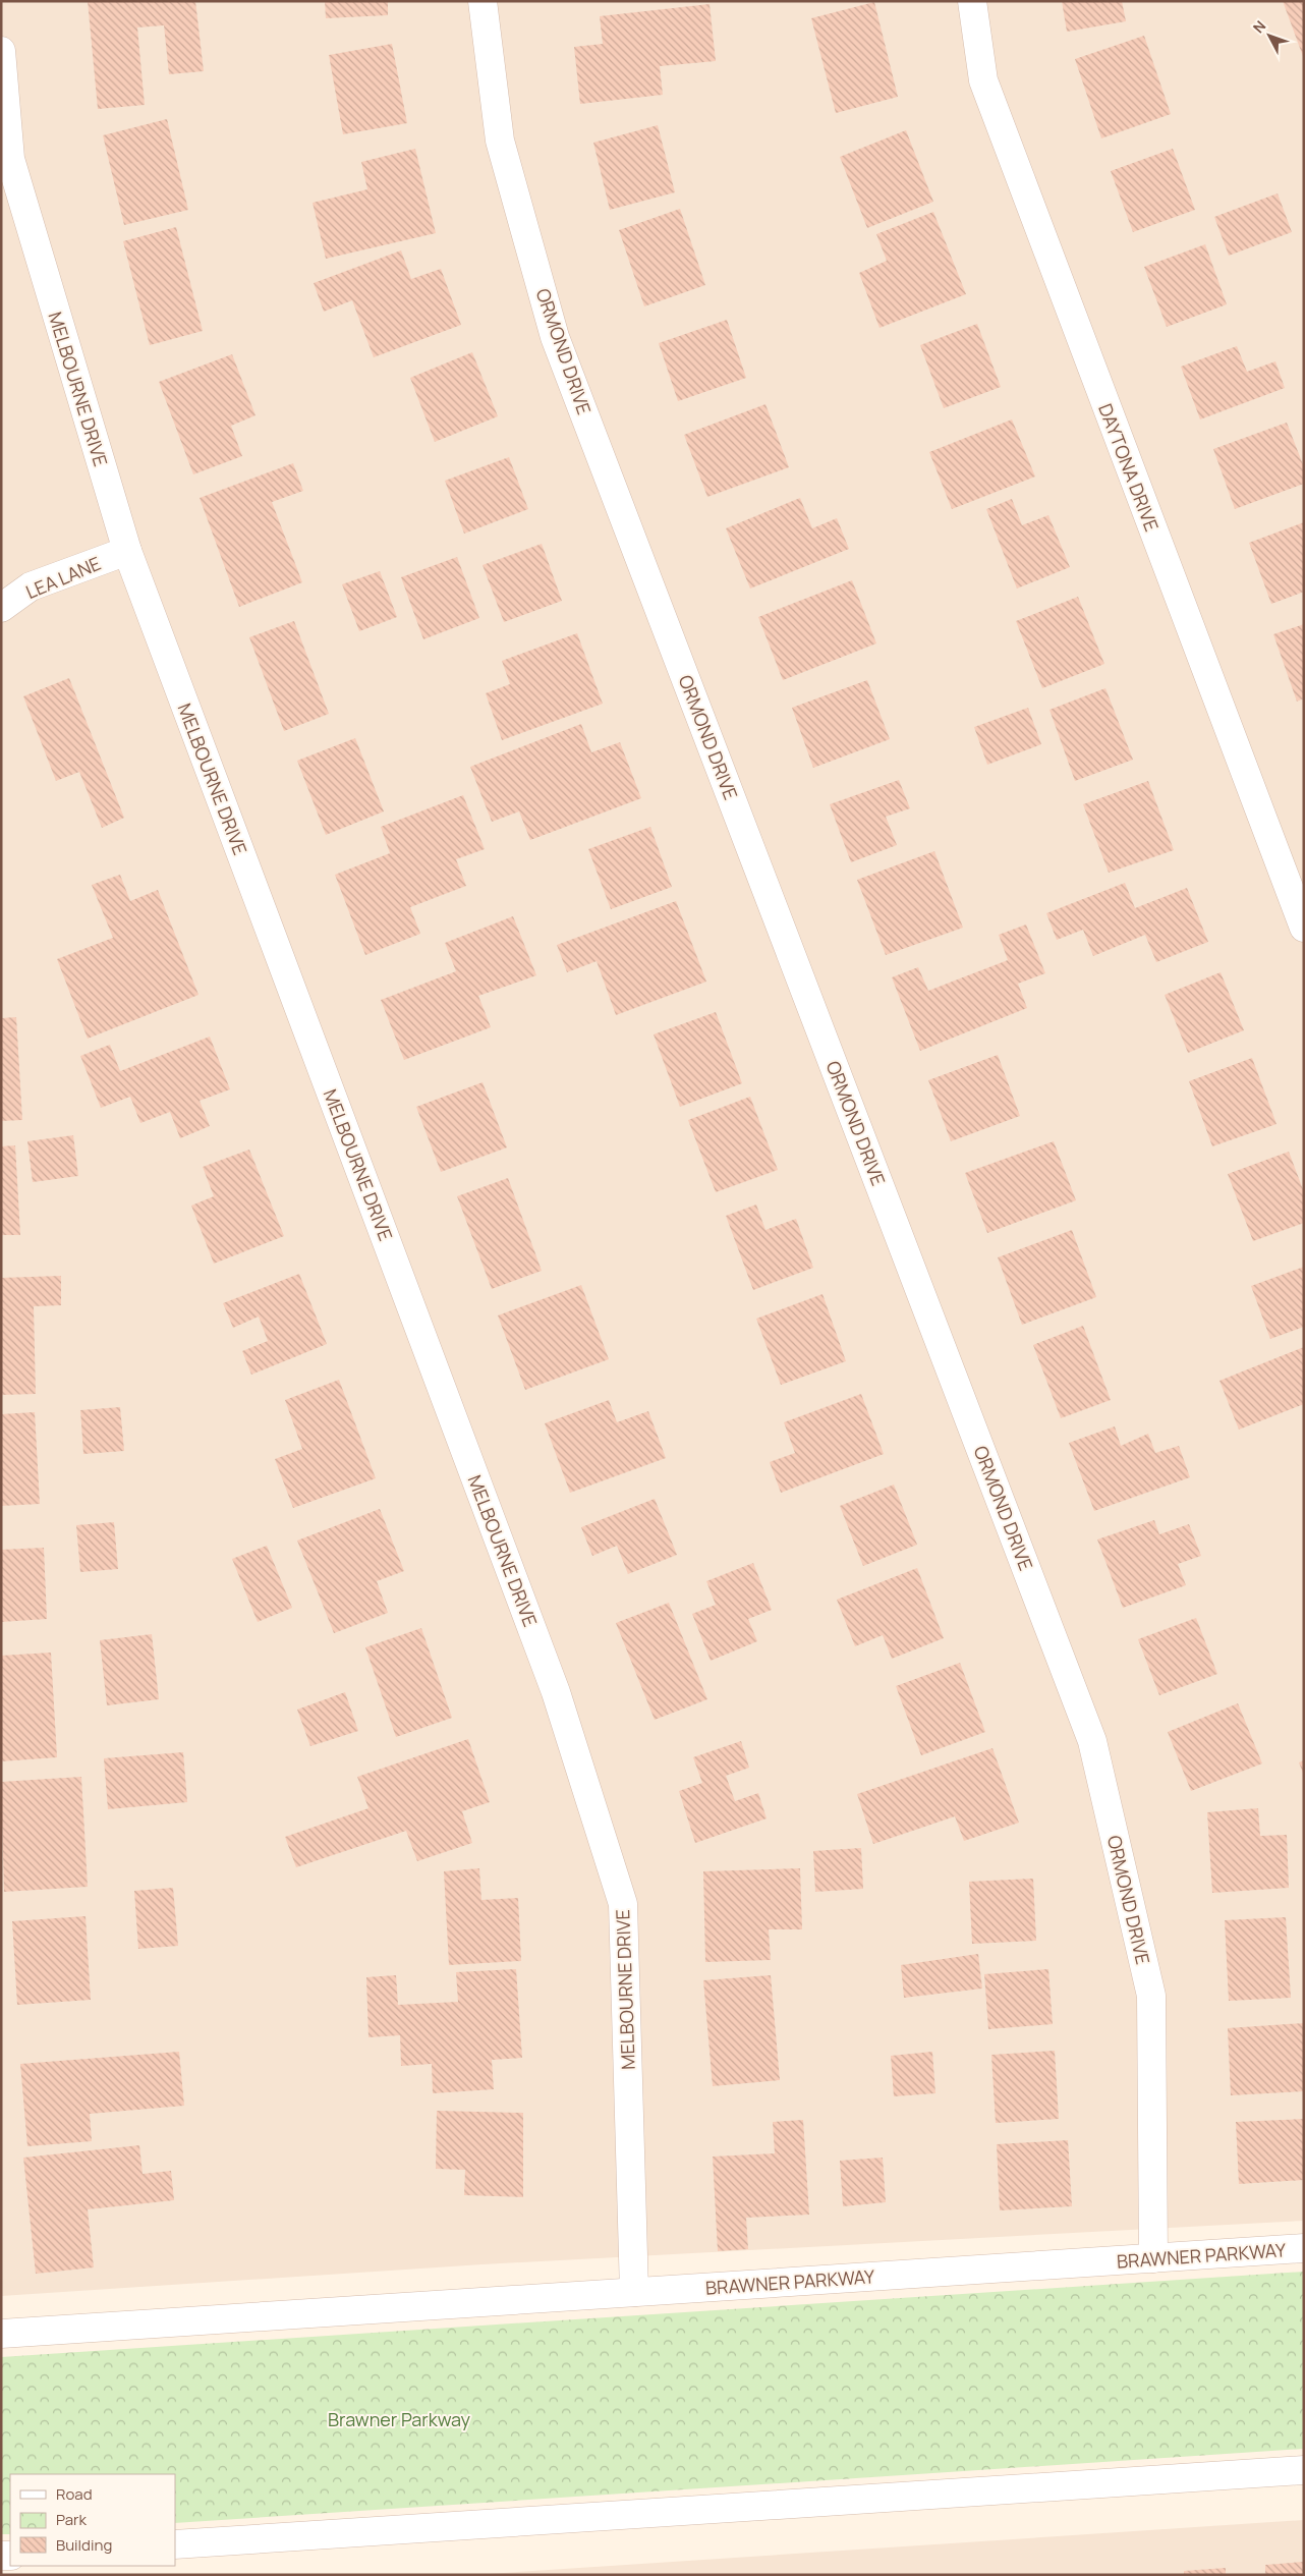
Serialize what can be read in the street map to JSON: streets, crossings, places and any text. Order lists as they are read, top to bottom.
{
  "streets": {
    "street": [
      "ORMOND DRIVE",
      "MELBOURNE DRIVE",
      "DAYTONA DRIVE",
      "LEA LANE",
      "BRAWNER PARKWAY"
    ]
  },
  "crossings": [
    ["ORMOND DRIVE", "BRAWNER PARKWAY"],
    ["MELBOURNE DRIVE", "LEA LANE"],
    ["MELBOURNE DRIVE", "BRAWNER PARKWAY"]
  ],
  "parks": ["Brawner Parkway"],
  "legend": ["Road", "Park", "Building"],
  "north": "top left"
}
